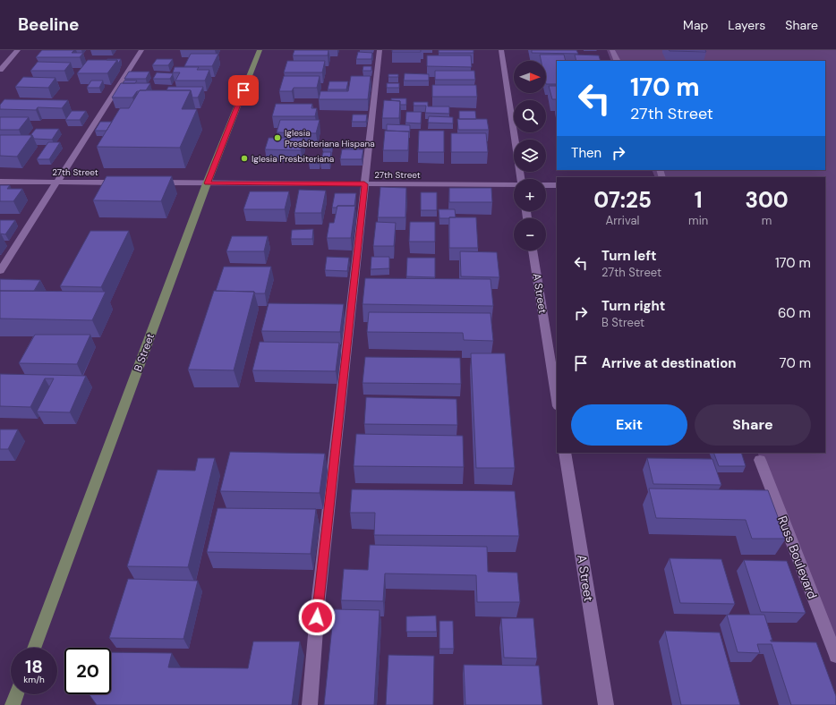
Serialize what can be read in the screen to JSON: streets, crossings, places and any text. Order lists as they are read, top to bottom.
{
  "streets": {
    "main road": ["B Street"],
    "street": ["27th Street", "A Street", "Russ Boulevard"]
  },
  "crossings": [
    ["27th Street", "B Street"]
  ],
  "places": ["Iglesia Presbiteriana Hispana", "Iglesia Presbiteriana"],
  "north": "right",
  "page": {
    "header": "Beeline",
    "nav": ["Map", "Layers", "Share"],
    "map_buttons": ["+", "−"],
    "turn": ["170 m", "27th Street"],
    "then": "Then",
    "eta": [
      "07:25",
      "Arrival",
      "1",
      "min",
      "300",
      "m"
    ],
    "list": [
      {
        "name": "Turn left",
        "note": "27th Street",
        "value": "170 m"
      },
      {
        "name": "Turn right",
        "note": "B Street",
        "value": "60 m"
      },
      {
        "name": "Arrive at destination",
        "value": "70 m"
      }
    ],
    "buttons": ["Exit", "Share"],
    "speed": "18 km/h",
    "limit": "20"
  }
}
